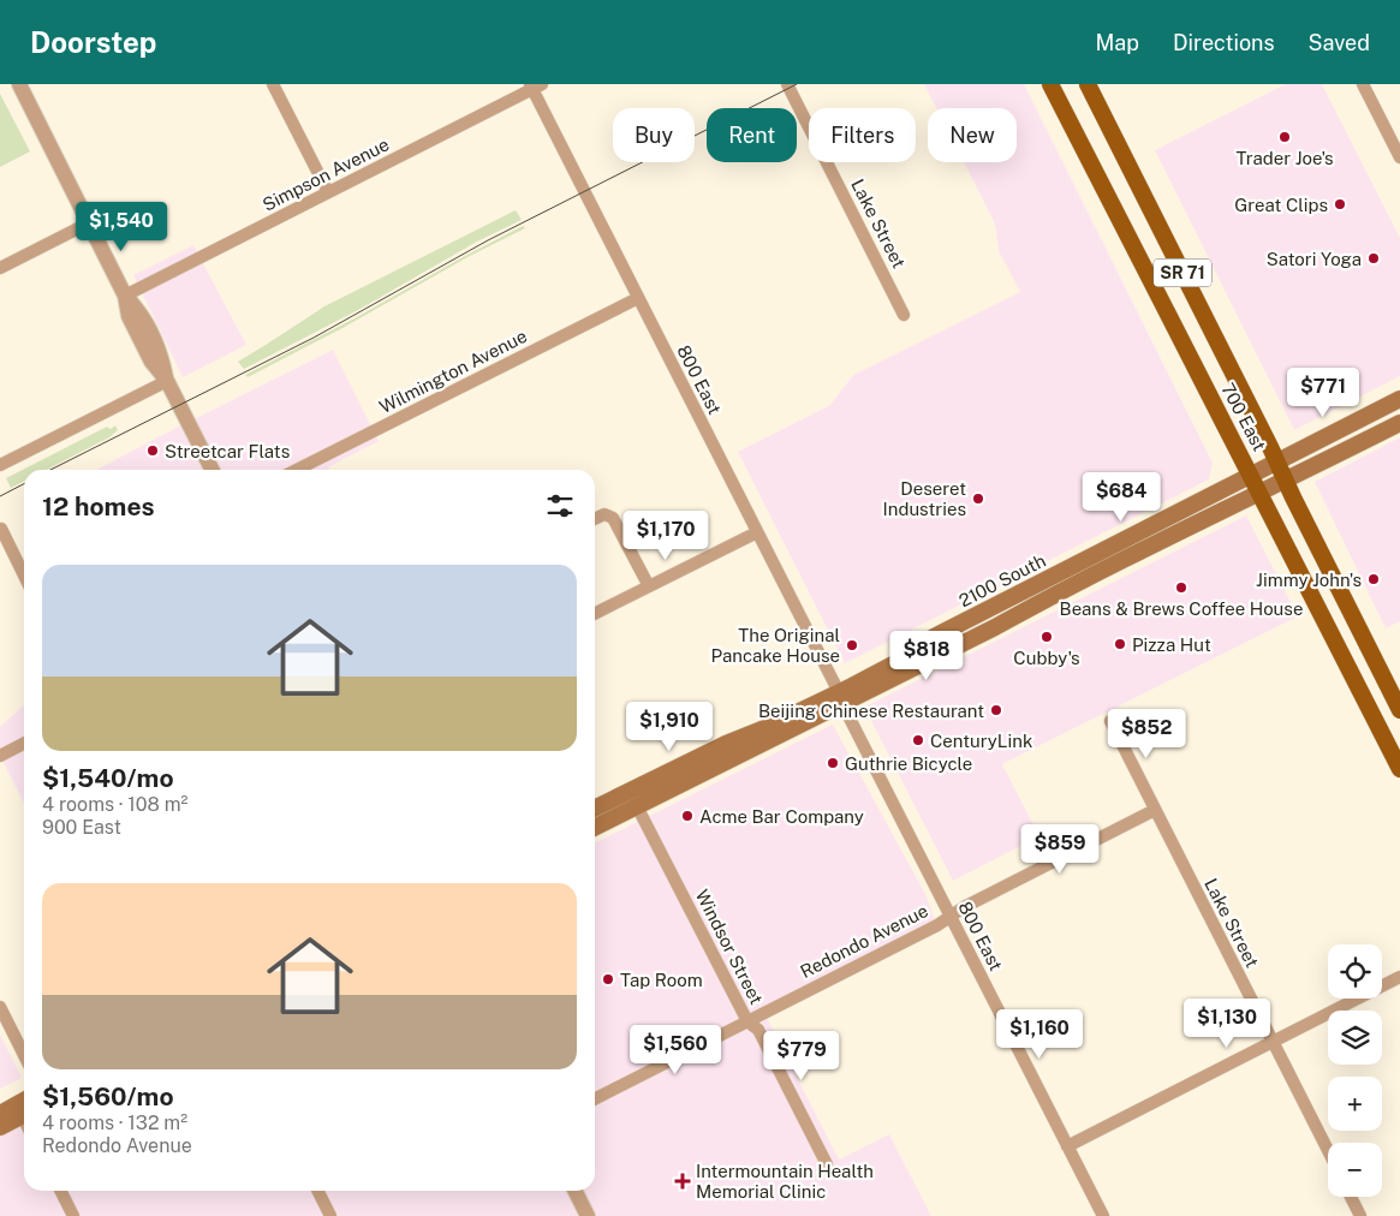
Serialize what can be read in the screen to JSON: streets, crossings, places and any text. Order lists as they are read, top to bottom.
{
  "streets": {
    "main road": ["SR 71", "700 East", "2100 South"],
    "street": [
      "Simpson Avenue",
      "Lake Street",
      "Wilmington Avenue",
      "800 East",
      "Redondo Avenue",
      "Windsor Street"
    ]
  },
  "crossings": [
    ["Simpson Avenue", "800 East"],
    ["Lake Street", "Redondo Avenue"],
    ["Wilmington Avenue", "800 East"],
    ["800 East", "2100 South"],
    ["800 East", "Redondo Avenue"],
    ["700 East", "2100 South"],
    ["2100 South", "Windsor Street"],
    ["Redondo Avenue", "Windsor Street"]
  ],
  "places": {
    "other": [
      "Trader Joe's",
      "Great Clips",
      "Satori Yoga",
      "Streetcar Flats",
      "Deseret Industries",
      "Jimmy John's",
      "Beans & Brews Coffee House",
      "Cubby's",
      "Pizza Hut",
      "The Original Pancake House",
      "Beijing Chinese Restaurant",
      "CenturyLink",
      "Guthrie Bicycle",
      "Acme Bar Company",
      "Tap Room"
    ],
    "health": ["Intermountain Health Memorial Clinic"]
  },
  "page": {
    "header": "Doorstep",
    "nav": ["Map", "Directions", "Saved"],
    "chip": [
      "Buy",
      "Rent",
      "Filters",
      "New"
    ],
    "price": [
      "$1,540",
      "$771",
      "$684",
      "$1,170",
      "$818",
      "$1,910",
      "$852",
      "$859",
      "$1,130",
      "$1,160",
      "$1,560",
      "$779"
    ],
    "heading": "12 homes",
    "list": [
      {
        "name": "$1,540/mo",
        "note": "4 rooms · 108 m² · 900 East"
      },
      {
        "name": "$1,560/mo",
        "note": "4 rooms · 132 m² · Redondo Avenue"
      }
    ],
    "map_buttons": ["+", "−"]
  }
}
